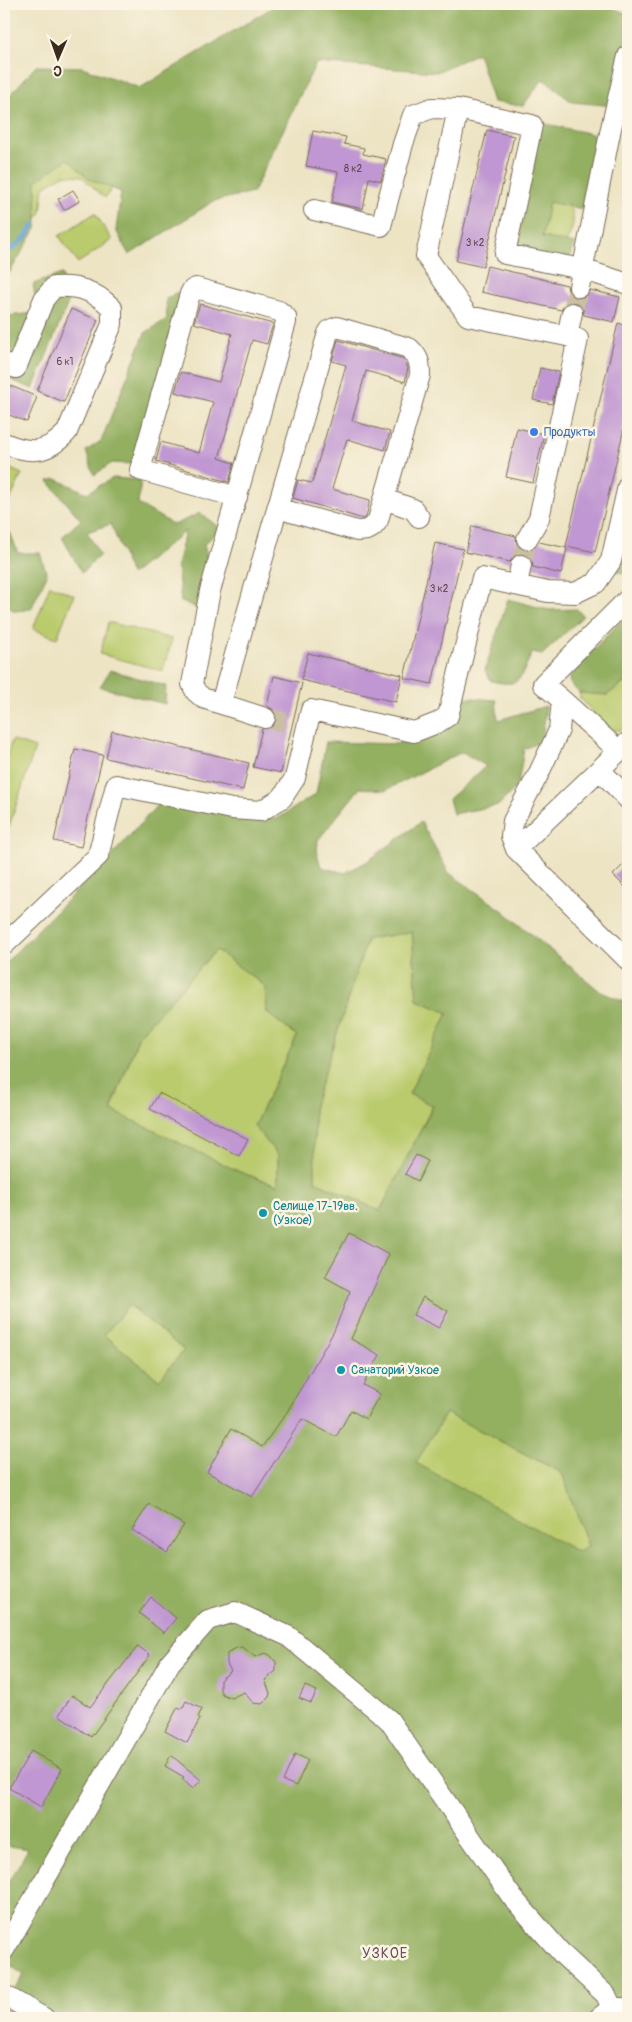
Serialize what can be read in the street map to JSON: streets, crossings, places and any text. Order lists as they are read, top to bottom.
{
  "districts": ["УЗКОЕ"],
  "places": ["Продукты", "Селище 17-19вв. (Узкое)", "Санаторий Узкое"],
  "house_numbers": [
    "8 к2",
    "3 к2",
    "6 к1",
    "3 к2"
  ],
  "north": "bottom"
}
